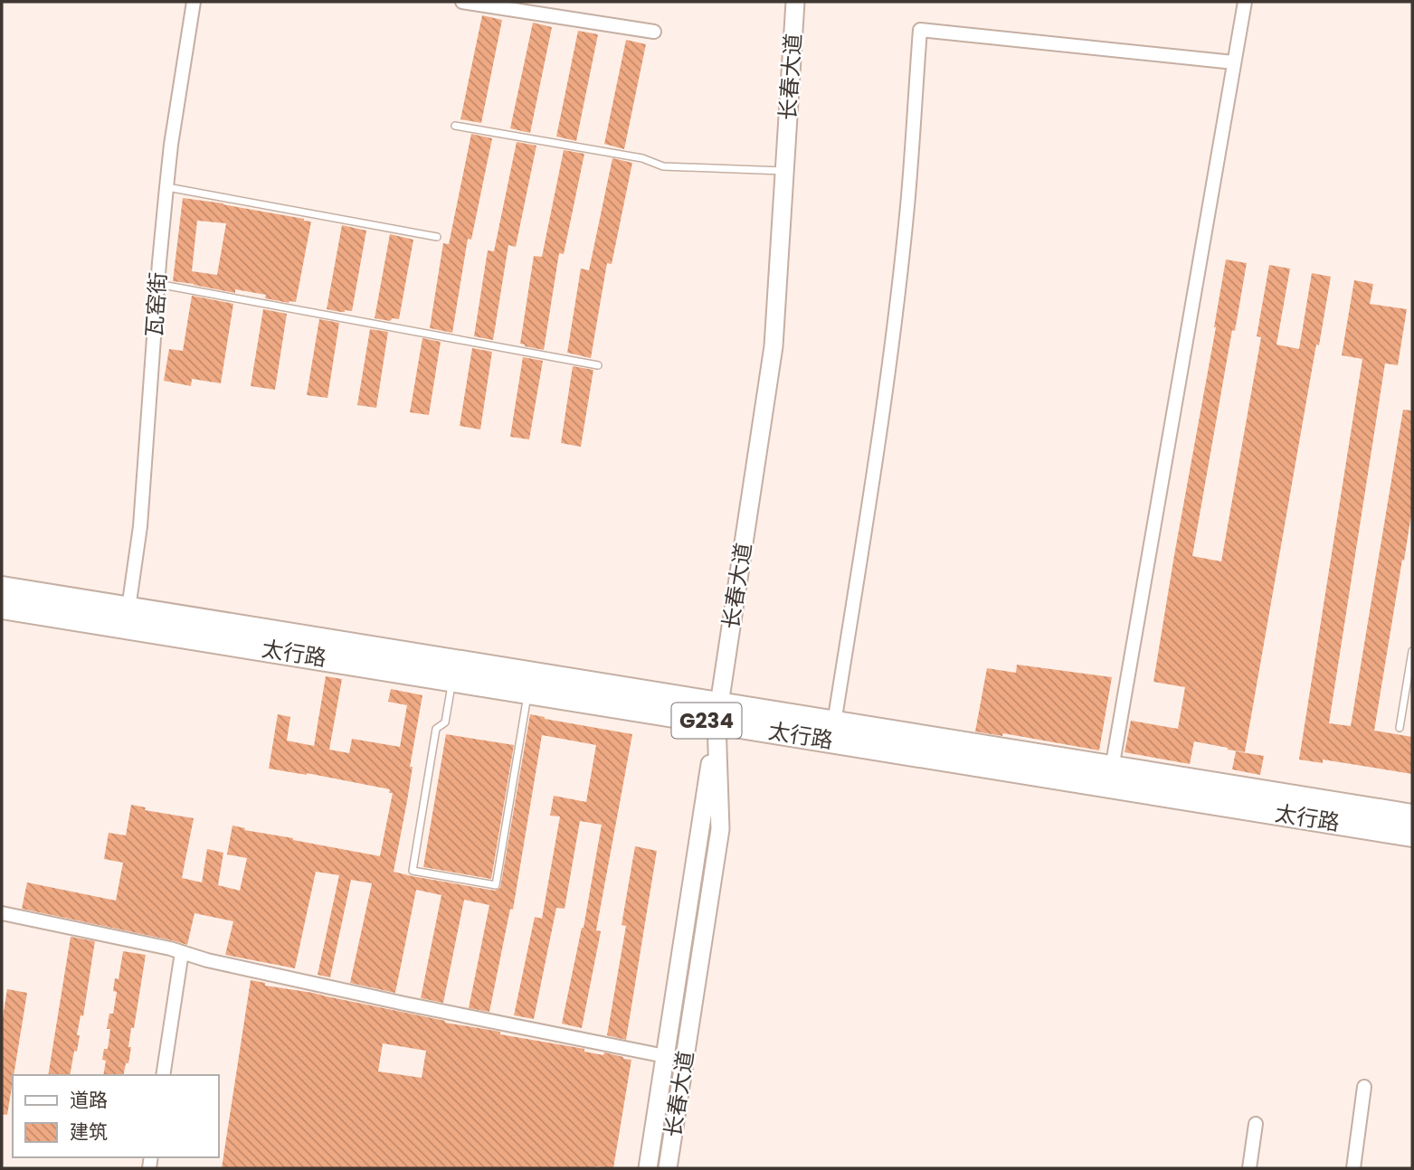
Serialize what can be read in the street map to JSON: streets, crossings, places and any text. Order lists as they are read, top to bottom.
{
  "streets": {
    "highway": ["太行路", "G234"],
    "main road": ["长春大道"],
    "street": ["瓦窑街"]
  },
  "crossings": [
    ["长春大道", "太行路"],
    ["瓦窑街", "太行路"]
  ],
  "legend": ["道路", "建筑"]
}
